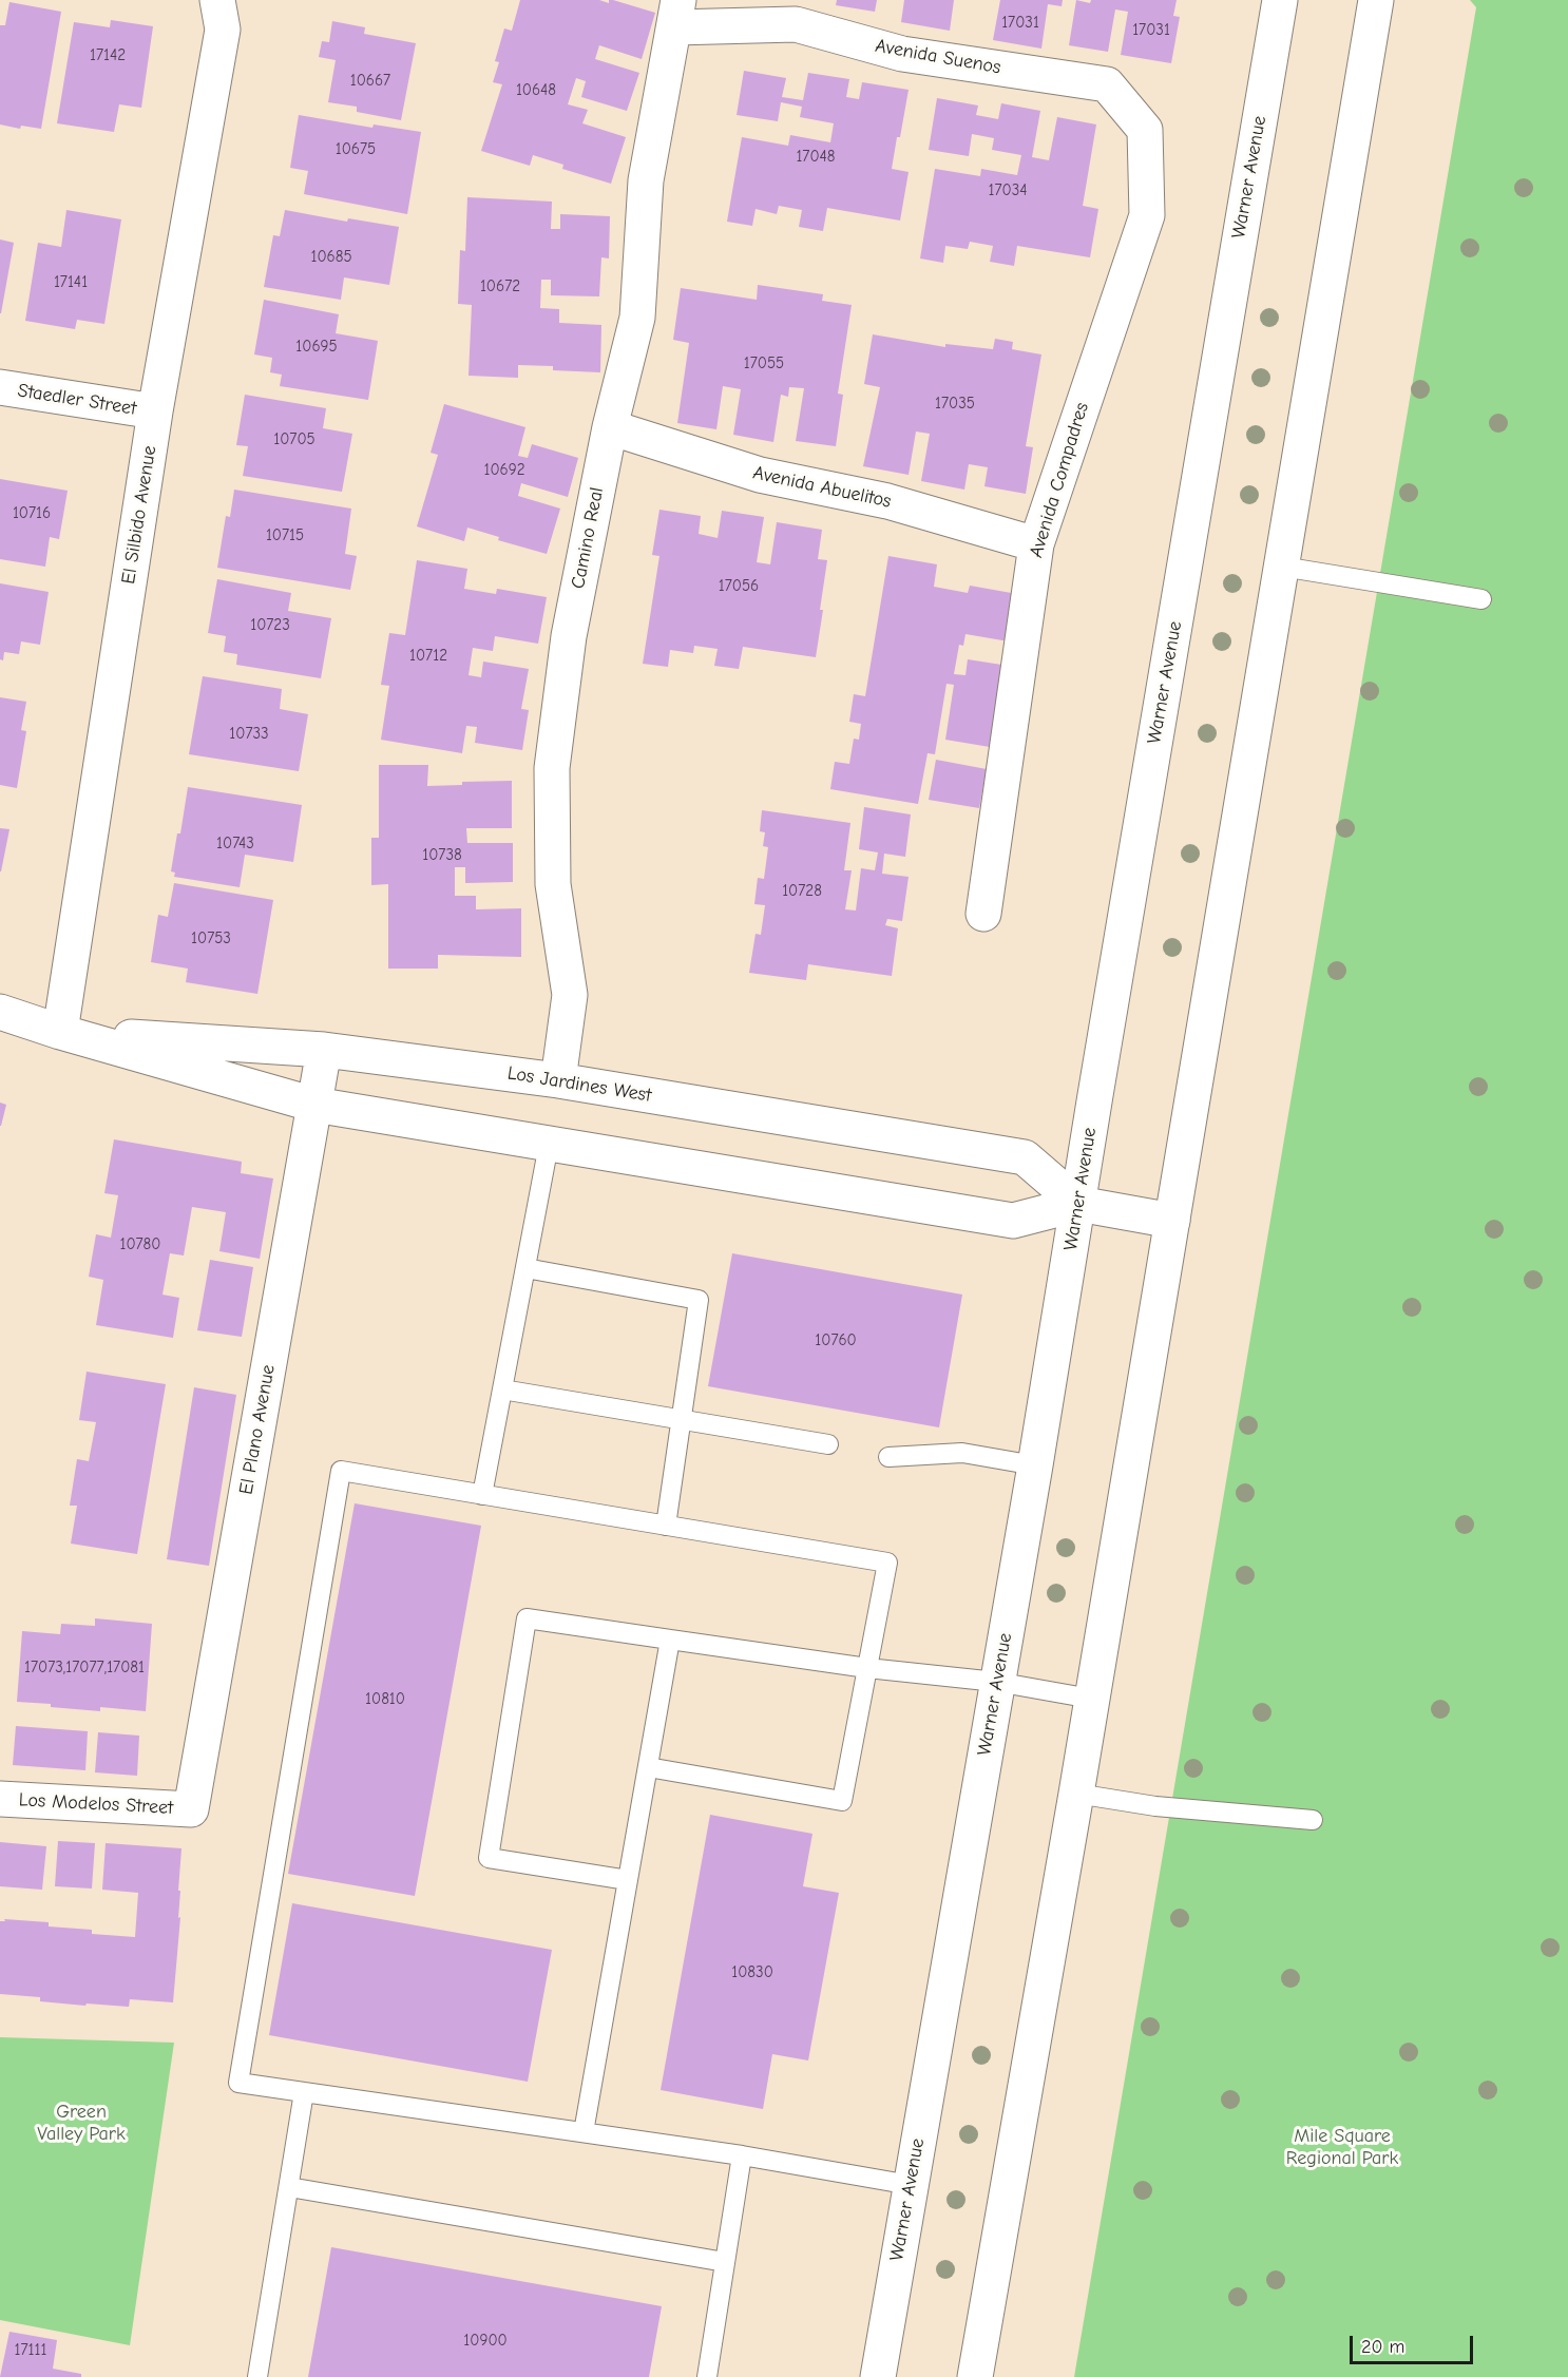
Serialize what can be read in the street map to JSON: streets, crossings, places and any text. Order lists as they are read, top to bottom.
{
  "streets": {
    "street": [
      "Avenida Suenos",
      "Warner Avenue",
      "Staedler Street",
      "Avenida Compadres",
      "Avenida Abuelitos",
      "El Silbido Avenue",
      "Camino Real",
      "Los Jardines West",
      "El Plano Avenue",
      "Los Modelos Street"
    ]
  },
  "crossings": [
    ["Avenida Suenos", "Avenida Compadres"],
    ["Avenida Suenos", "Camino Real"],
    ["Warner Avenue", "Los Jardines West"],
    ["Staedler Street", "El Silbido Avenue"],
    ["Avenida Compadres", "Avenida Abuelitos"],
    ["Avenida Abuelitos", "Camino Real"],
    ["El Silbido Avenue", "Los Jardines West"],
    ["Camino Real", "Los Jardines West"],
    ["Los Jardines West", "El Plano Avenue"],
    ["El Plano Avenue", "Los Modelos Street"]
  ],
  "parks": ["Green Valley Park", "Mile Square Regional Park"],
  "house_numbers": [
    "17031",
    "17031",
    "17142",
    "10667",
    "10648",
    "10675",
    "17048",
    "17034",
    "10685",
    "17141",
    "10672",
    "10695",
    "17055",
    "17035",
    "10705",
    "10692",
    "10716",
    "10715",
    "17056",
    "10723",
    "10712",
    "10733",
    "10743",
    "10738",
    "10728",
    "10753",
    "10780",
    "10760",
    "17073,17077,17081",
    "10810",
    "10830",
    "10900",
    "17111"
  ],
  "scale_bar": "20 m"
}
